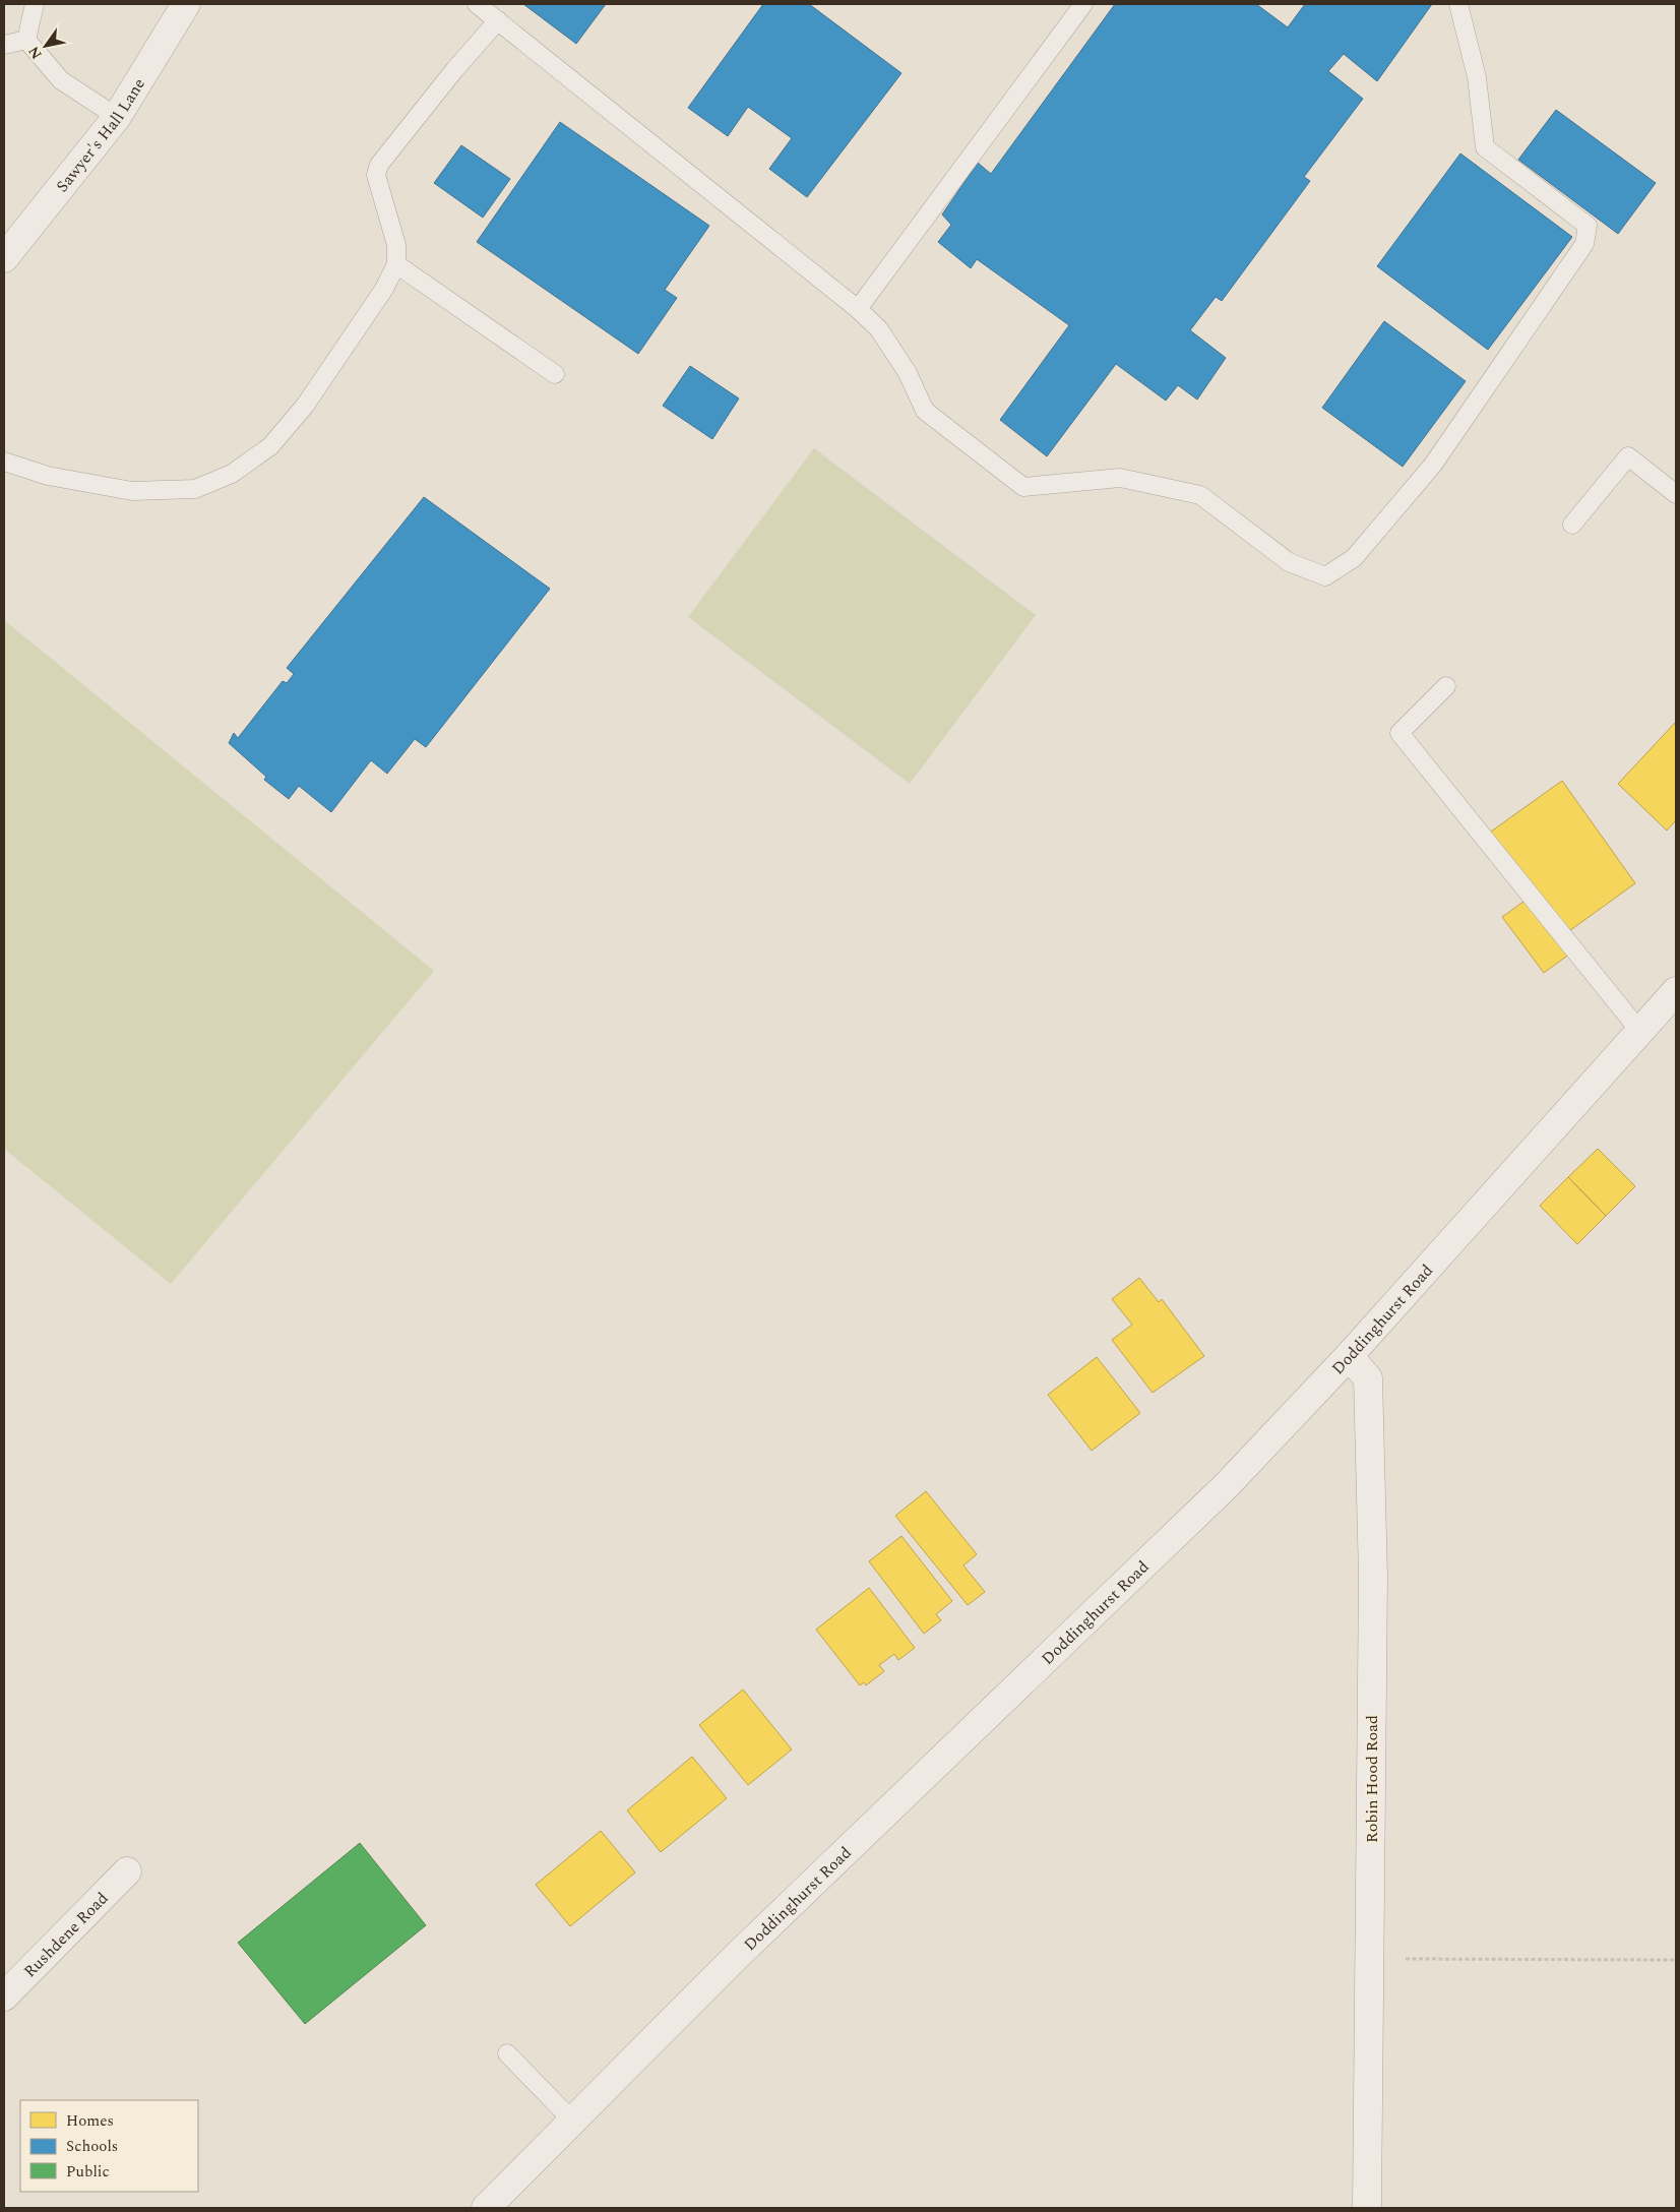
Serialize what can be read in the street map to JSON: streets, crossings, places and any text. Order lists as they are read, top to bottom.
{
  "streets": {
    "street": [
      "Sawyer's Hall Lane",
      "Doddinghurst Road",
      "Robin Hood Road",
      "Rushdene Road"
    ]
  },
  "crossings": [
    ["Doddinghurst Road", "Robin Hood Road"]
  ],
  "legend": ["Homes", "Schools", "Public"],
  "north": "bottom left"
}
